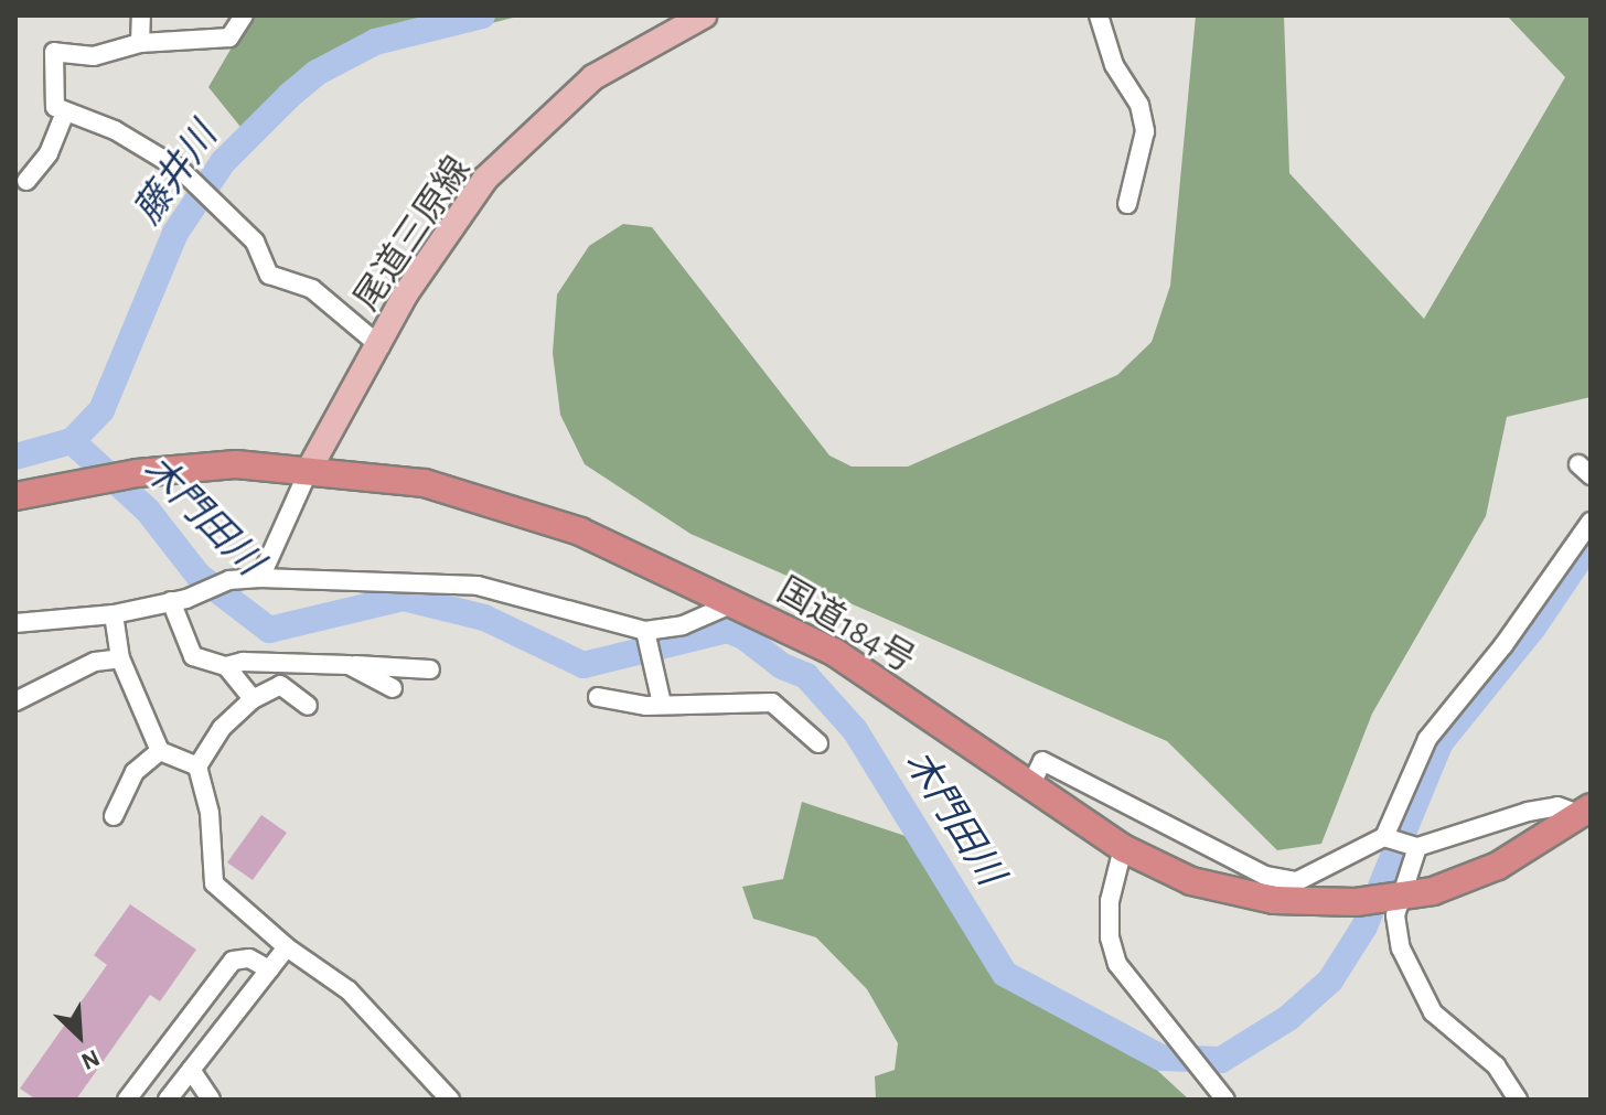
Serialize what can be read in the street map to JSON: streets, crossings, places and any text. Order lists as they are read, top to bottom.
{
  "streets": {
    "highway": ["国道184号"],
    "main road": ["尾道三原線"]
  },
  "crossings": [
    ["尾道三原線", "国道184号"]
  ],
  "water": ["藤井川", "木門田川"],
  "north": "bottom right"
}
